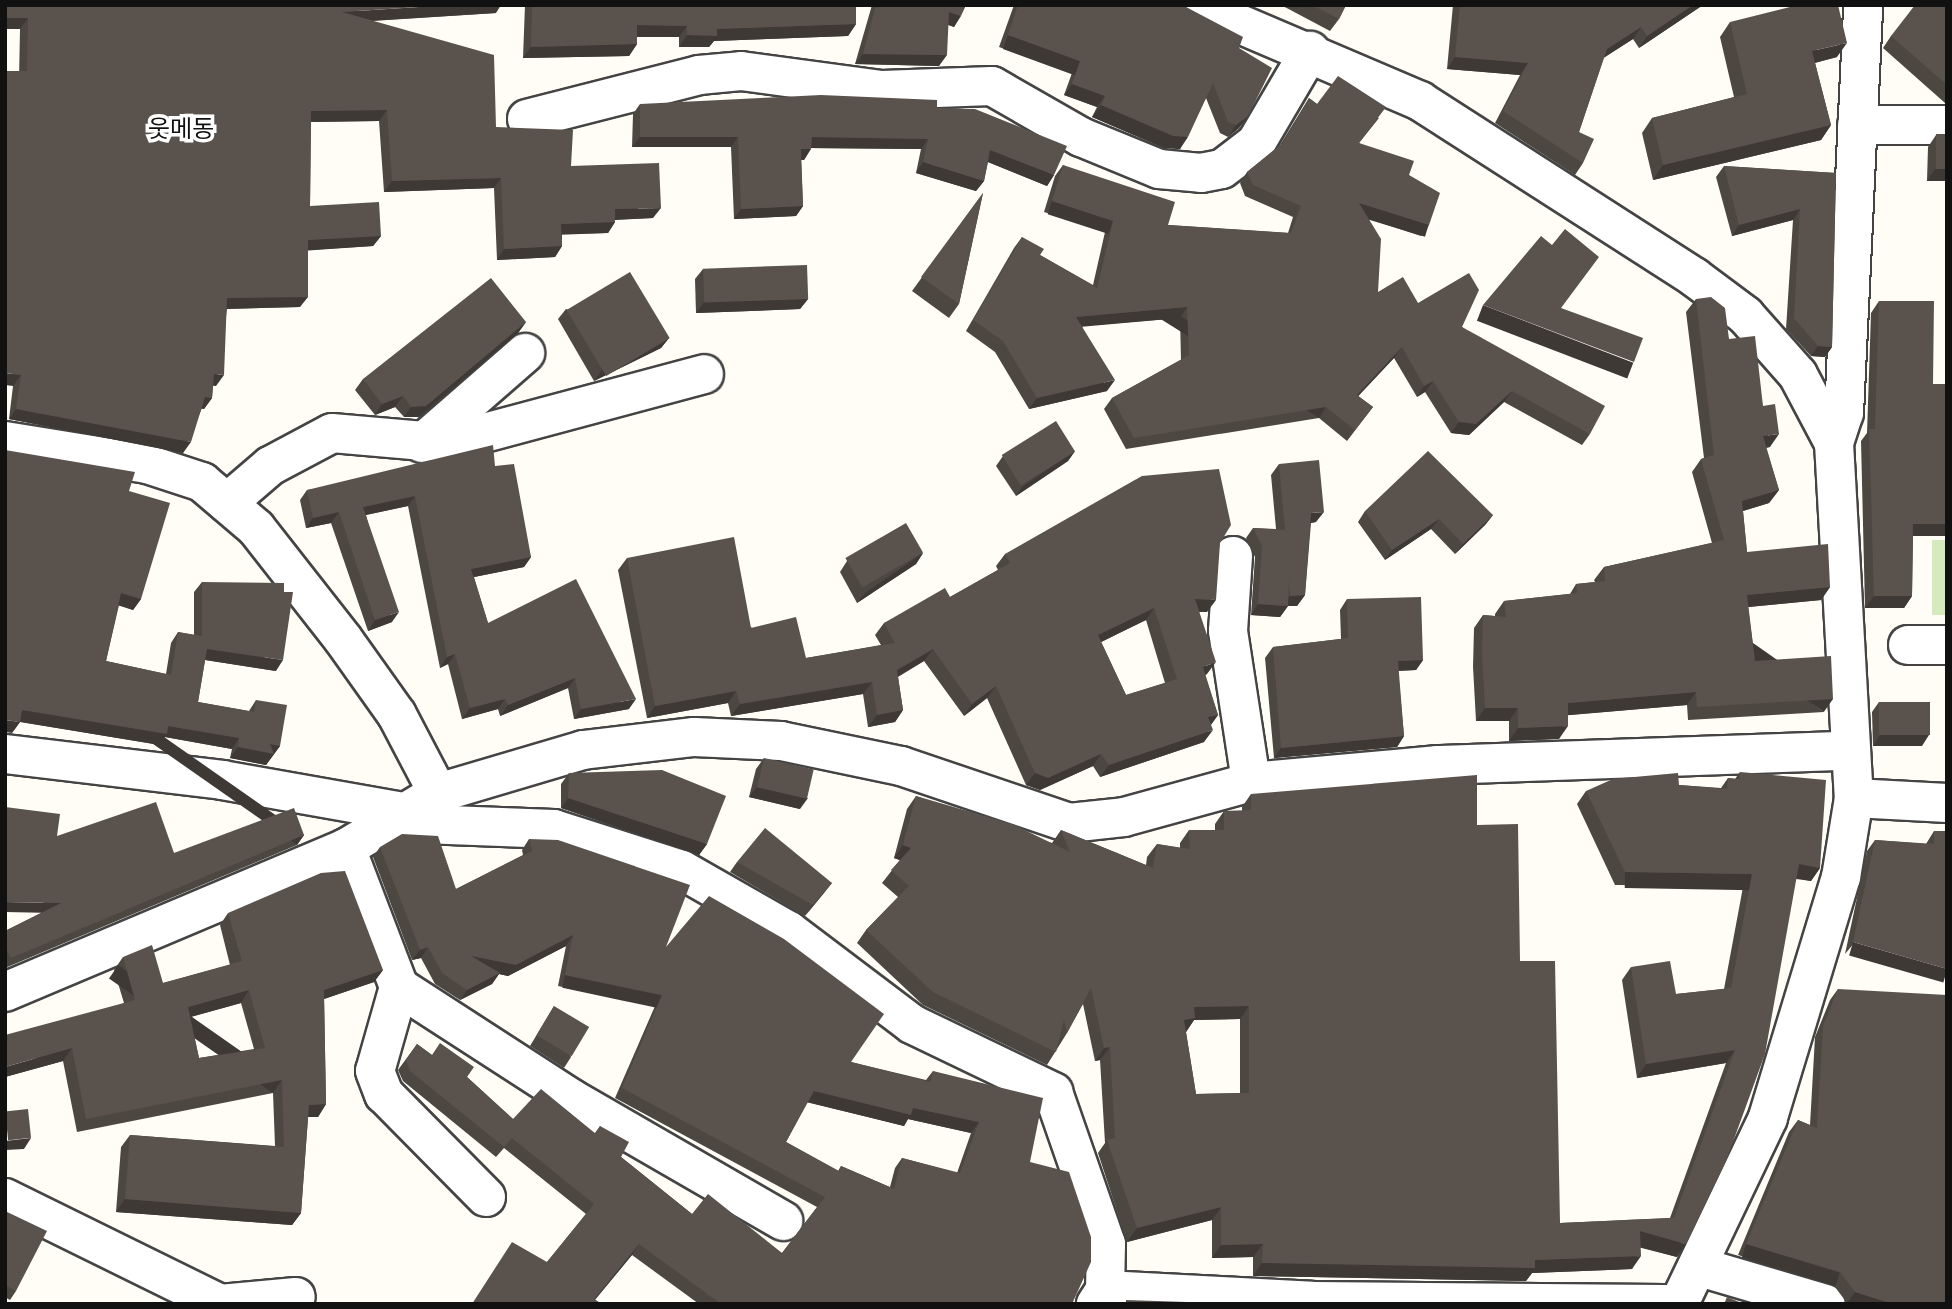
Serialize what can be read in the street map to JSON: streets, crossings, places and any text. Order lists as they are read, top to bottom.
{
  "districts": ["웃메동"]
}
